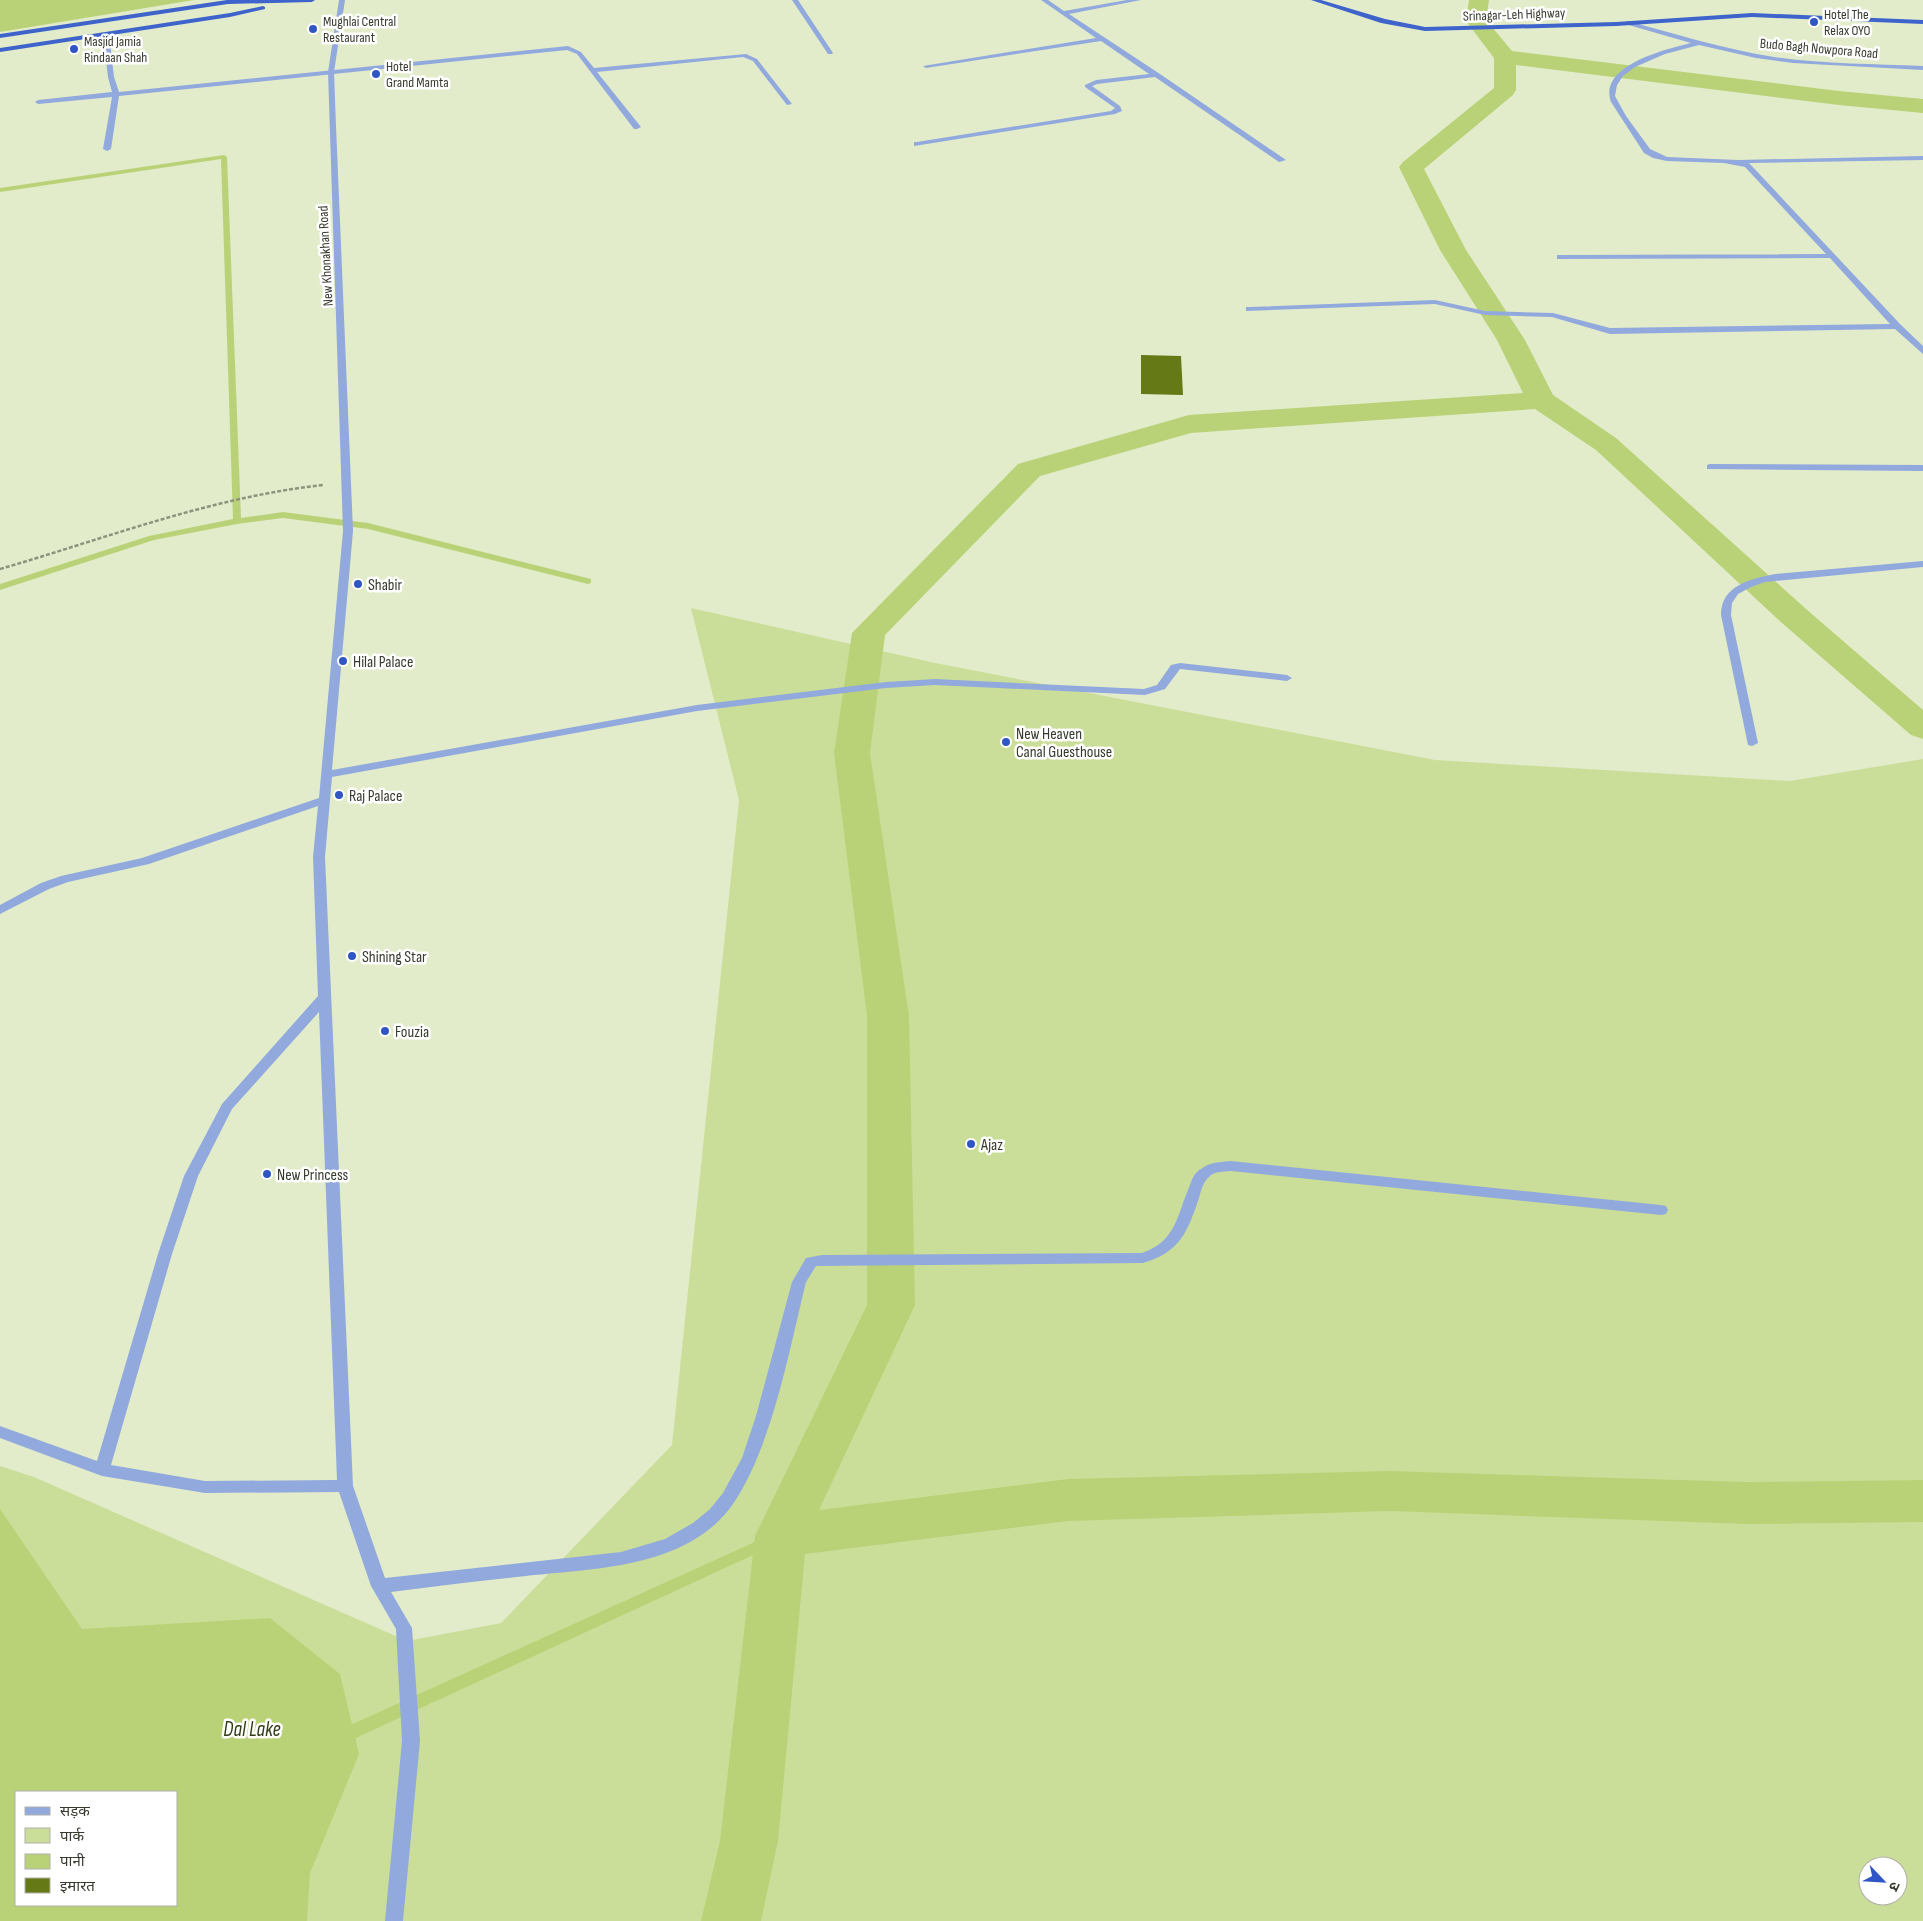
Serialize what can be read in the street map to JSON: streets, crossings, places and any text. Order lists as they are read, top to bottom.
{
  "streets": {
    "highway": ["Srinagar-Leh Highway"],
    "street": ["Budo Bagh Nowpora Road", "New Khonakhan Road"]
  },
  "crossings": [
    ["Srinagar-Leh Highway", "Budo Bagh Nowpora Road"]
  ],
  "water": ["Dal Lake"],
  "places": [
    "Hotel The Relax OYO",
    "Mughlai Central Restaurant",
    "Masjid Jamia Rindaan Shah",
    "Hotel Grand Mamta",
    "Shabir",
    "Hilal Palace",
    "New Heaven Canal Guesthouse",
    "Raj Palace",
    "Shining Star",
    "Fouzia",
    "Ajaz",
    "New Princess"
  ],
  "legend": [
    "सड़क",
    "पार्क",
    "पानी",
    "इमारत"
  ],
  "north": "bottom right"
}
